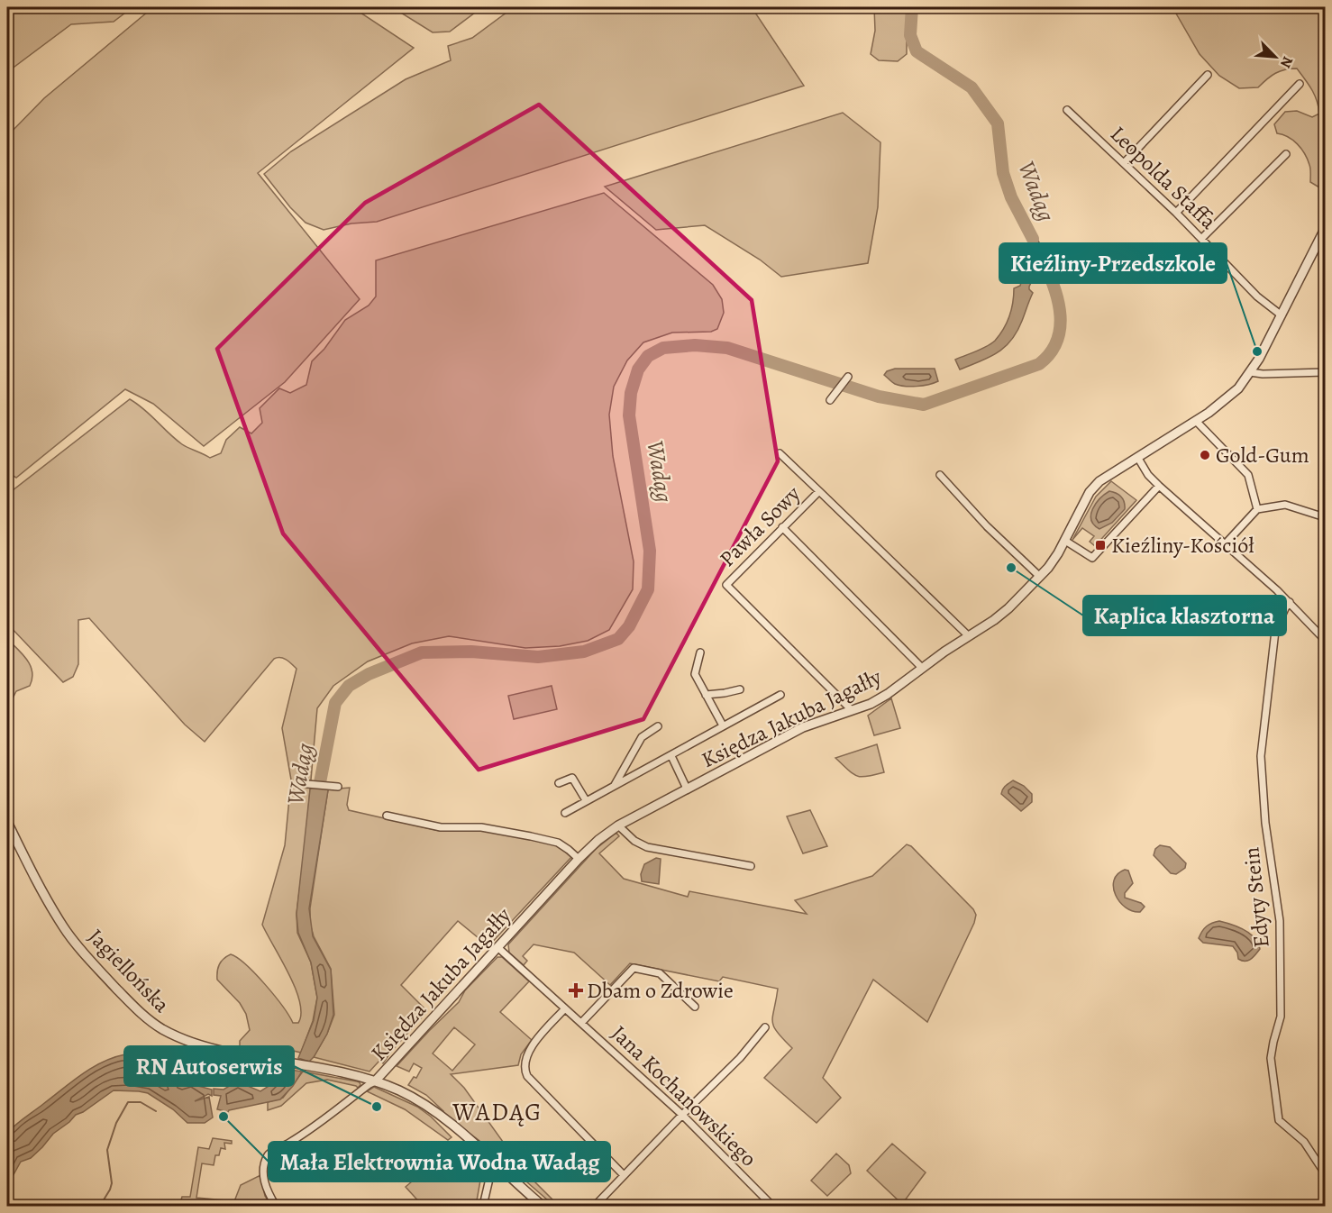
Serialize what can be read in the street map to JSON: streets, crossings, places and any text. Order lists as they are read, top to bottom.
{
  "streets": {
    "street": [
      "Leopolda Staffa",
      "Pawła Sowy",
      "Księdza Jakuba Jagałły",
      "Edyty Stein",
      "Jagiellońska",
      "Jana Kochanowskiego"
    ]
  },
  "crossings": [
    ["Leopolda Staffa", "Księdza Jakuba Jagałły"],
    ["Pawła Sowy", "Księdza Jakuba Jagałły"],
    ["Księdza Jakuba Jagałły", "Jagiellońska"],
    ["Księdza Jakuba Jagałły", "Jana Kochanowskiego"]
  ],
  "districts": ["WADĄG"],
  "water": ["Wadąg"],
  "places": {
    "other": [
      "Kieźliny-Przedszkole",
      "Gold-Gum",
      "Kaplica klasztorna",
      "RN Autoserwis",
      "Mała Elektrownia Wodna Wadąg"
    ],
    "transit": ["Kieźliny-Kościół"],
    "health": ["Dbam o Zdrowie"]
  },
  "north": "bottom right"
}
